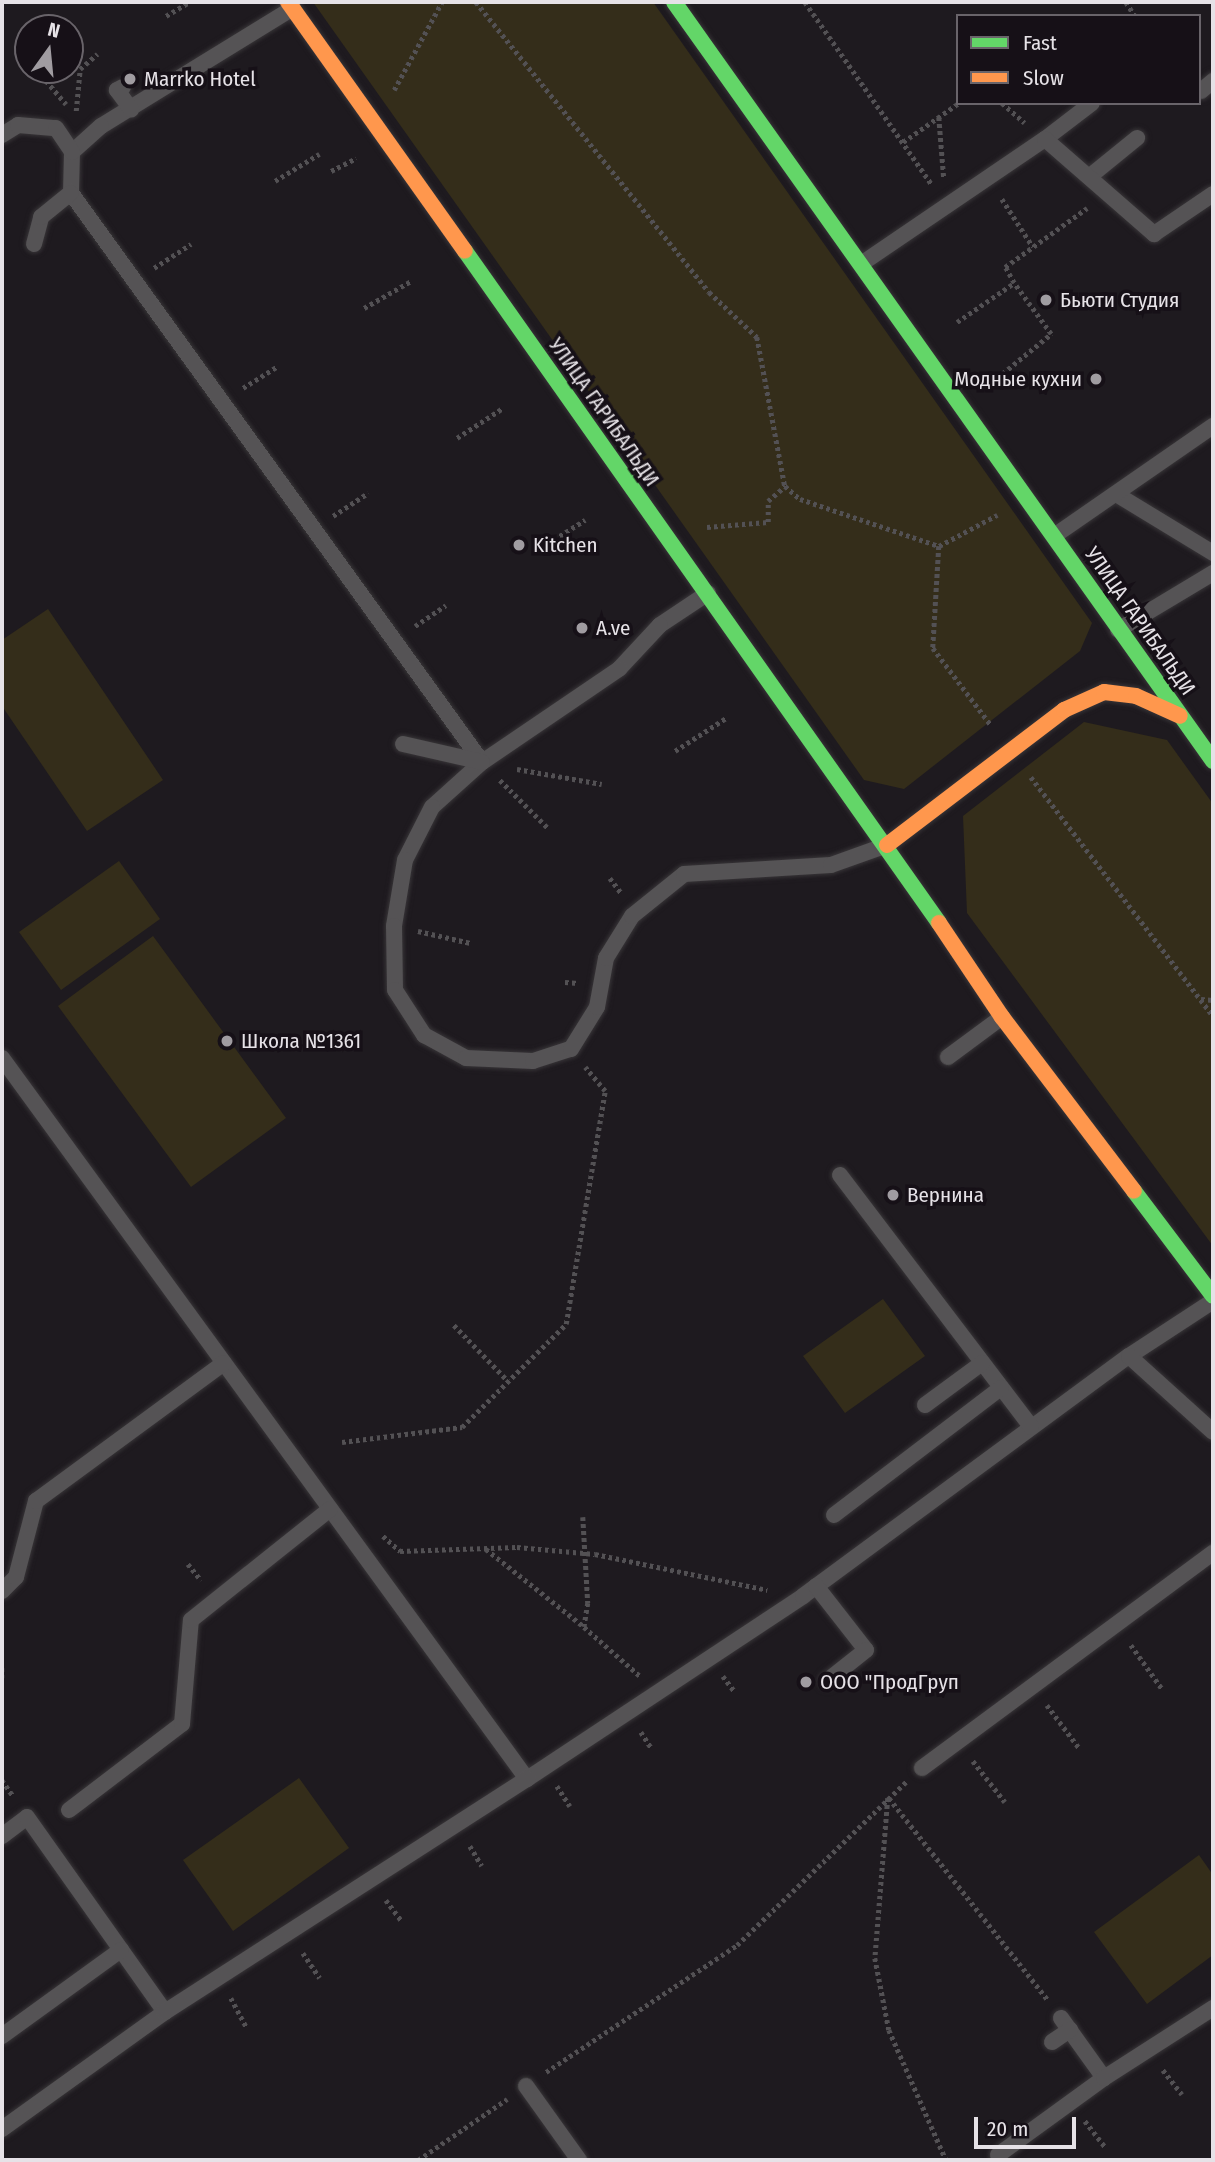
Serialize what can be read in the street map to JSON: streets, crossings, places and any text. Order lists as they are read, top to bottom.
{
  "streets": {
    "street": ["УЛИЦА ГАРИБАЛЬДИ"]
  },
  "places": [
    "Marrko Hotel",
    "Бьюти Студия",
    "Модные кухни",
    "Kitchen",
    "A.ve",
    "Школа №1361",
    "Вернина",
    "ООО \"ПродГруп"
  ],
  "legend": ["Fast", "Slow"],
  "scale_bar": "20 m",
  "north": "top"
}
